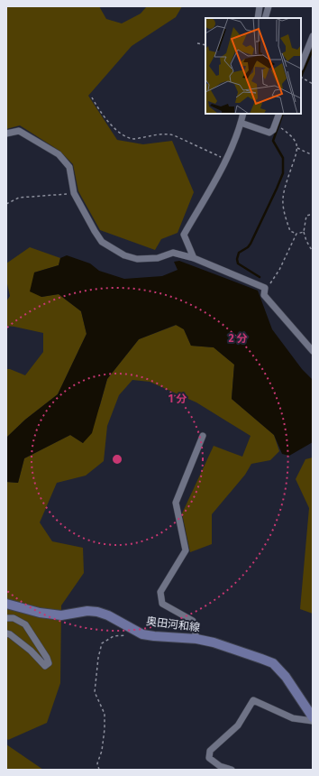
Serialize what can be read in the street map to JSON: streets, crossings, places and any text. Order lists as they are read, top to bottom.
{
  "streets": {
    "main road": ["奥田河和線"]
  },
  "rings": ["2 分", "1 分"]
}
